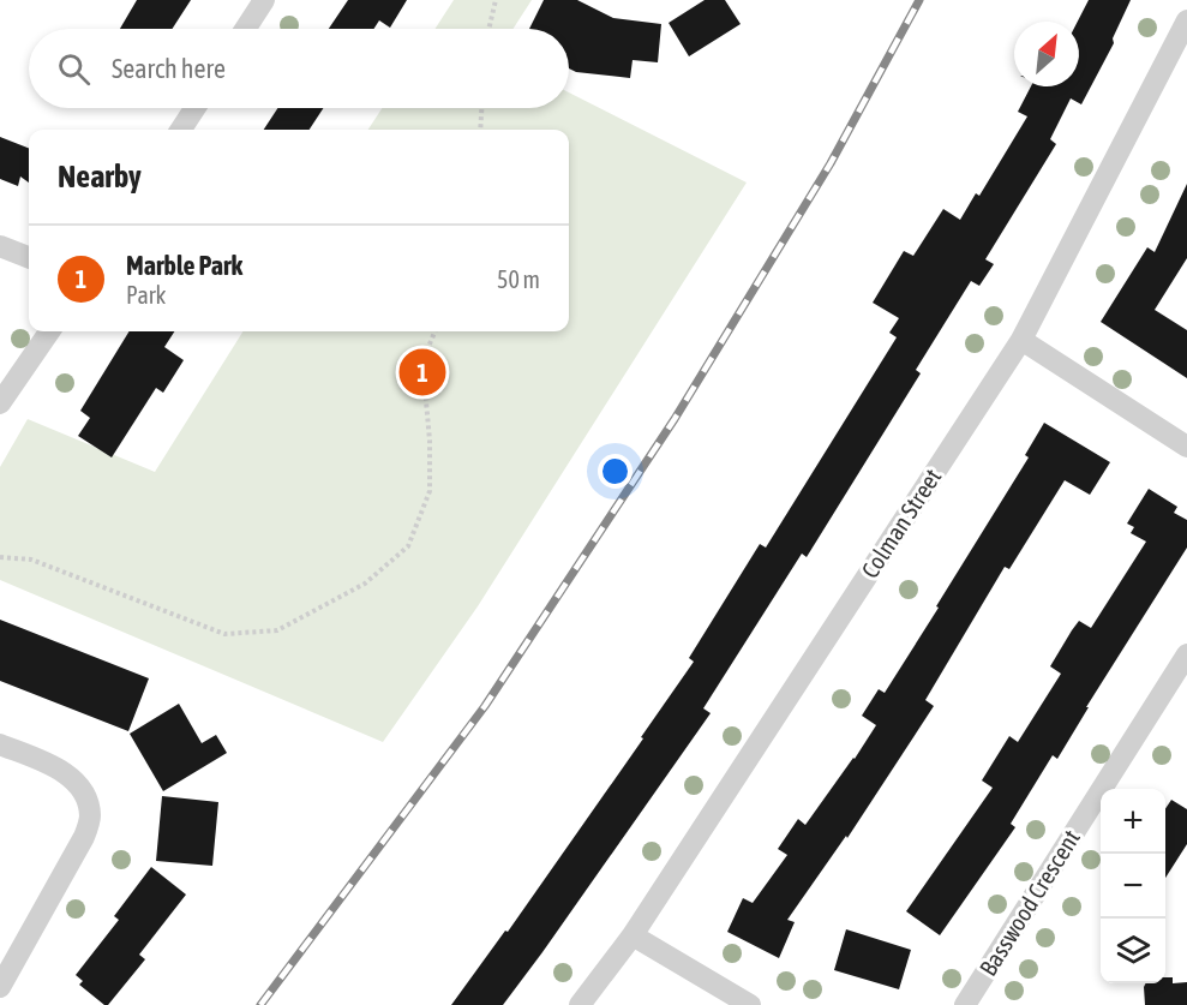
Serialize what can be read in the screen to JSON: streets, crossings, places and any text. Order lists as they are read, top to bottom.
{
  "streets": {
    "street": ["Colman Street", "Basswood Crescent"]
  },
  "north": "top right",
  "page": {
    "search": "Search here",
    "heading": "Nearby",
    "list": [
      {
        "mark": "1",
        "name": "Marble Park",
        "note": "Park",
        "value": "50 m"
      }
    ],
    "pins": "1",
    "map_buttons": ["+", "−"]
  }
}
